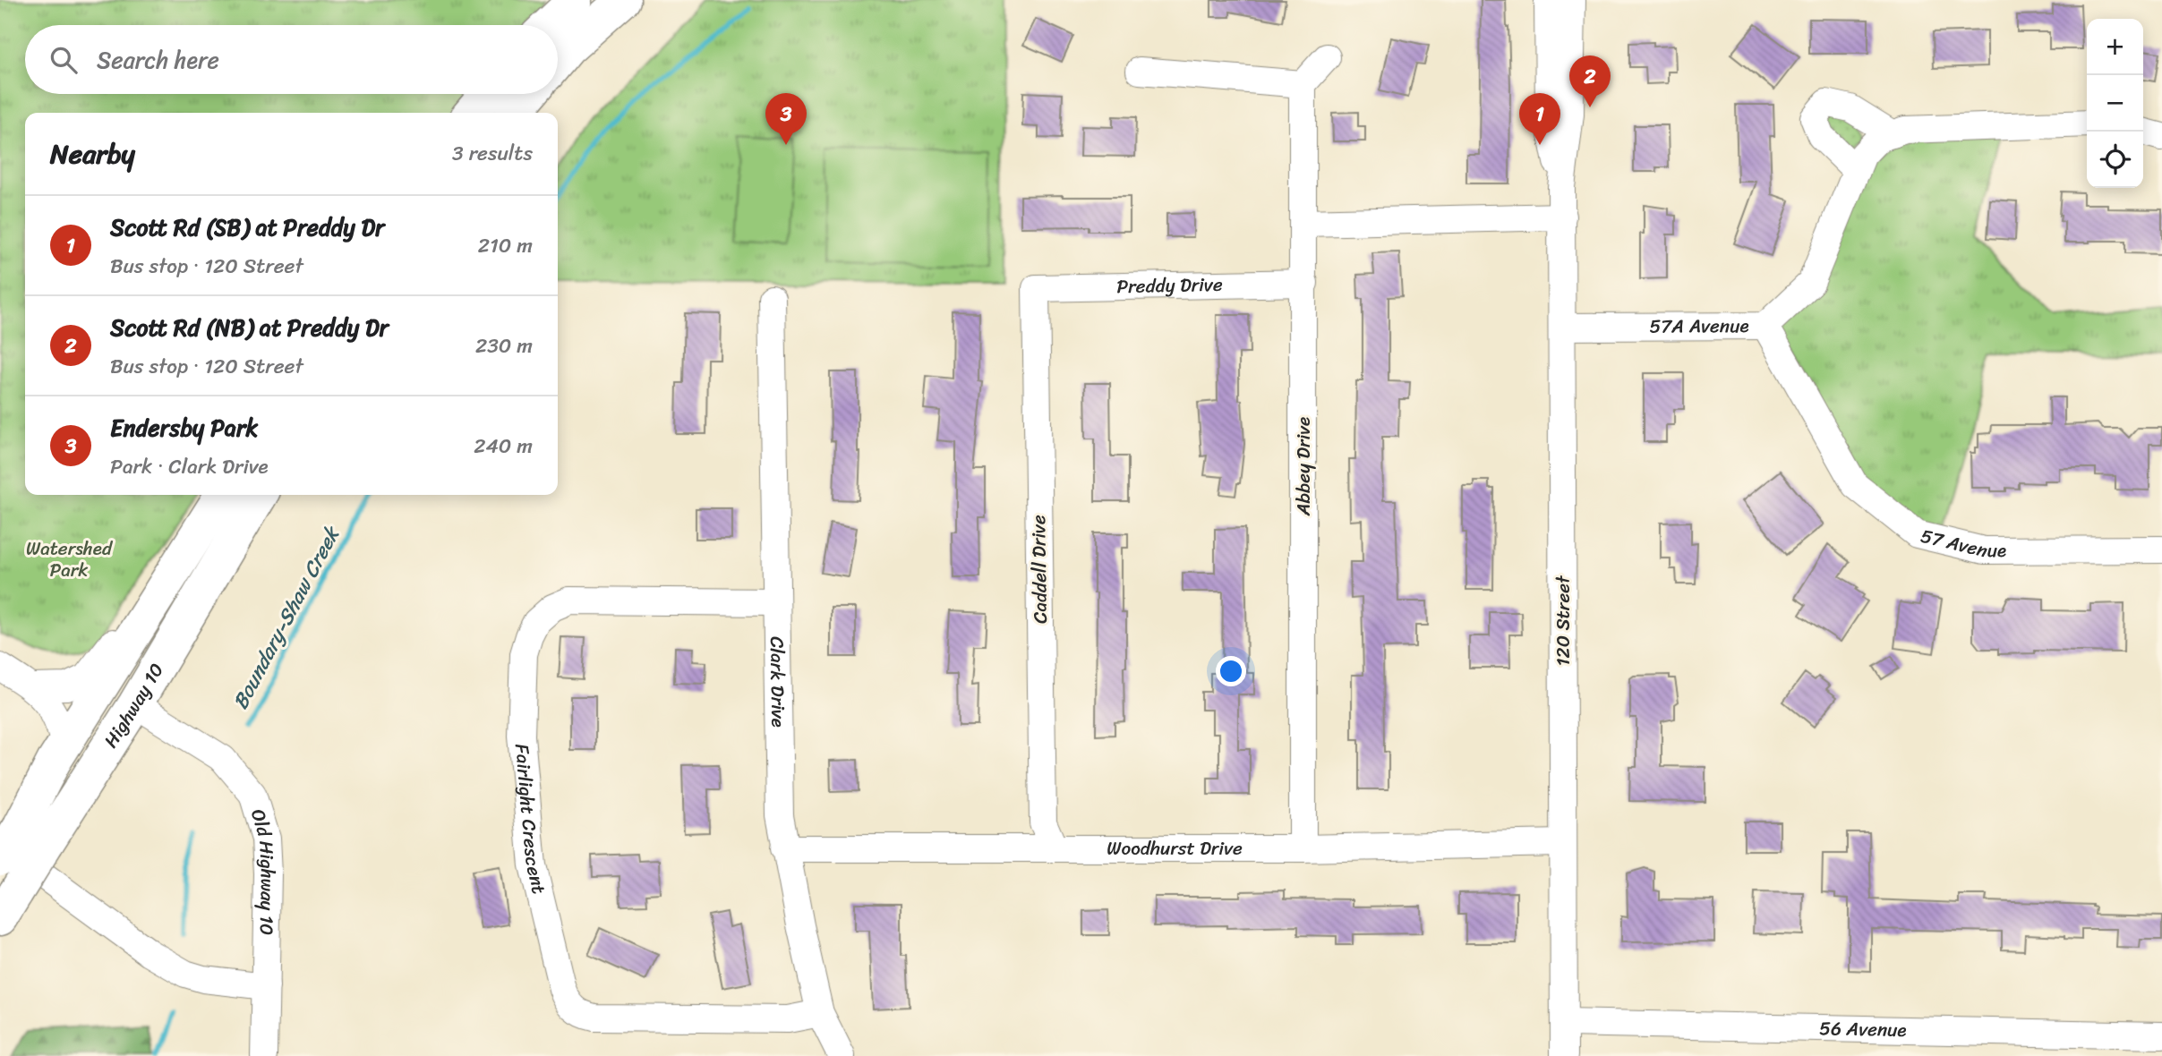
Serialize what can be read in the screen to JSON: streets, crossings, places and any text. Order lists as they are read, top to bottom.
{
  "streets": {
    "highway": ["Highway 10"],
    "street": [
      "Preddy Drive",
      "57A Avenue",
      "Abbey Drive",
      "57 Avenue",
      "Caddell Drive",
      "120 Street",
      "Clark Drive",
      "Fairlight Crescent",
      "Woodhurst Drive",
      "Old Highway 10",
      "56 Avenue"
    ]
  },
  "crossings": [
    ["Preddy Drive", "Abbey Drive"],
    ["Preddy Drive", "Caddell Drive"],
    ["57A Avenue", "57 Avenue"],
    ["57A Avenue", "120 Street"],
    ["Abbey Drive", "Woodhurst Drive"],
    ["Caddell Drive", "Woodhurst Drive"],
    ["120 Street", "Woodhurst Drive"],
    ["120 Street", "56 Avenue"],
    ["Clark Drive", "Fairlight Crescent"],
    ["Clark Drive", "Woodhurst Drive"],
    ["Highway 10", "Old Highway 10"]
  ],
  "water": ["Boundary-Shaw Creek"],
  "parks": ["Watershed Park"],
  "page": {
    "map_buttons": ["+", "−"],
    "search": "Search here",
    "pins": ["2", "1", "3"],
    "heading": ["Nearby", "3 results"],
    "list": [
      {
        "mark": "1",
        "name": "Scott Rd (SB) at Preddy Dr",
        "note": "Bus stop · 120 Street",
        "value": "210 m"
      },
      {
        "mark": "2",
        "name": "Scott Rd (NB) at Preddy Dr",
        "note": "Bus stop · 120 Street",
        "value": "230 m"
      },
      {
        "mark": "3",
        "name": "Endersby Park",
        "note": "Park · Clark Drive",
        "value": "240 m"
      }
    ]
  }
}
